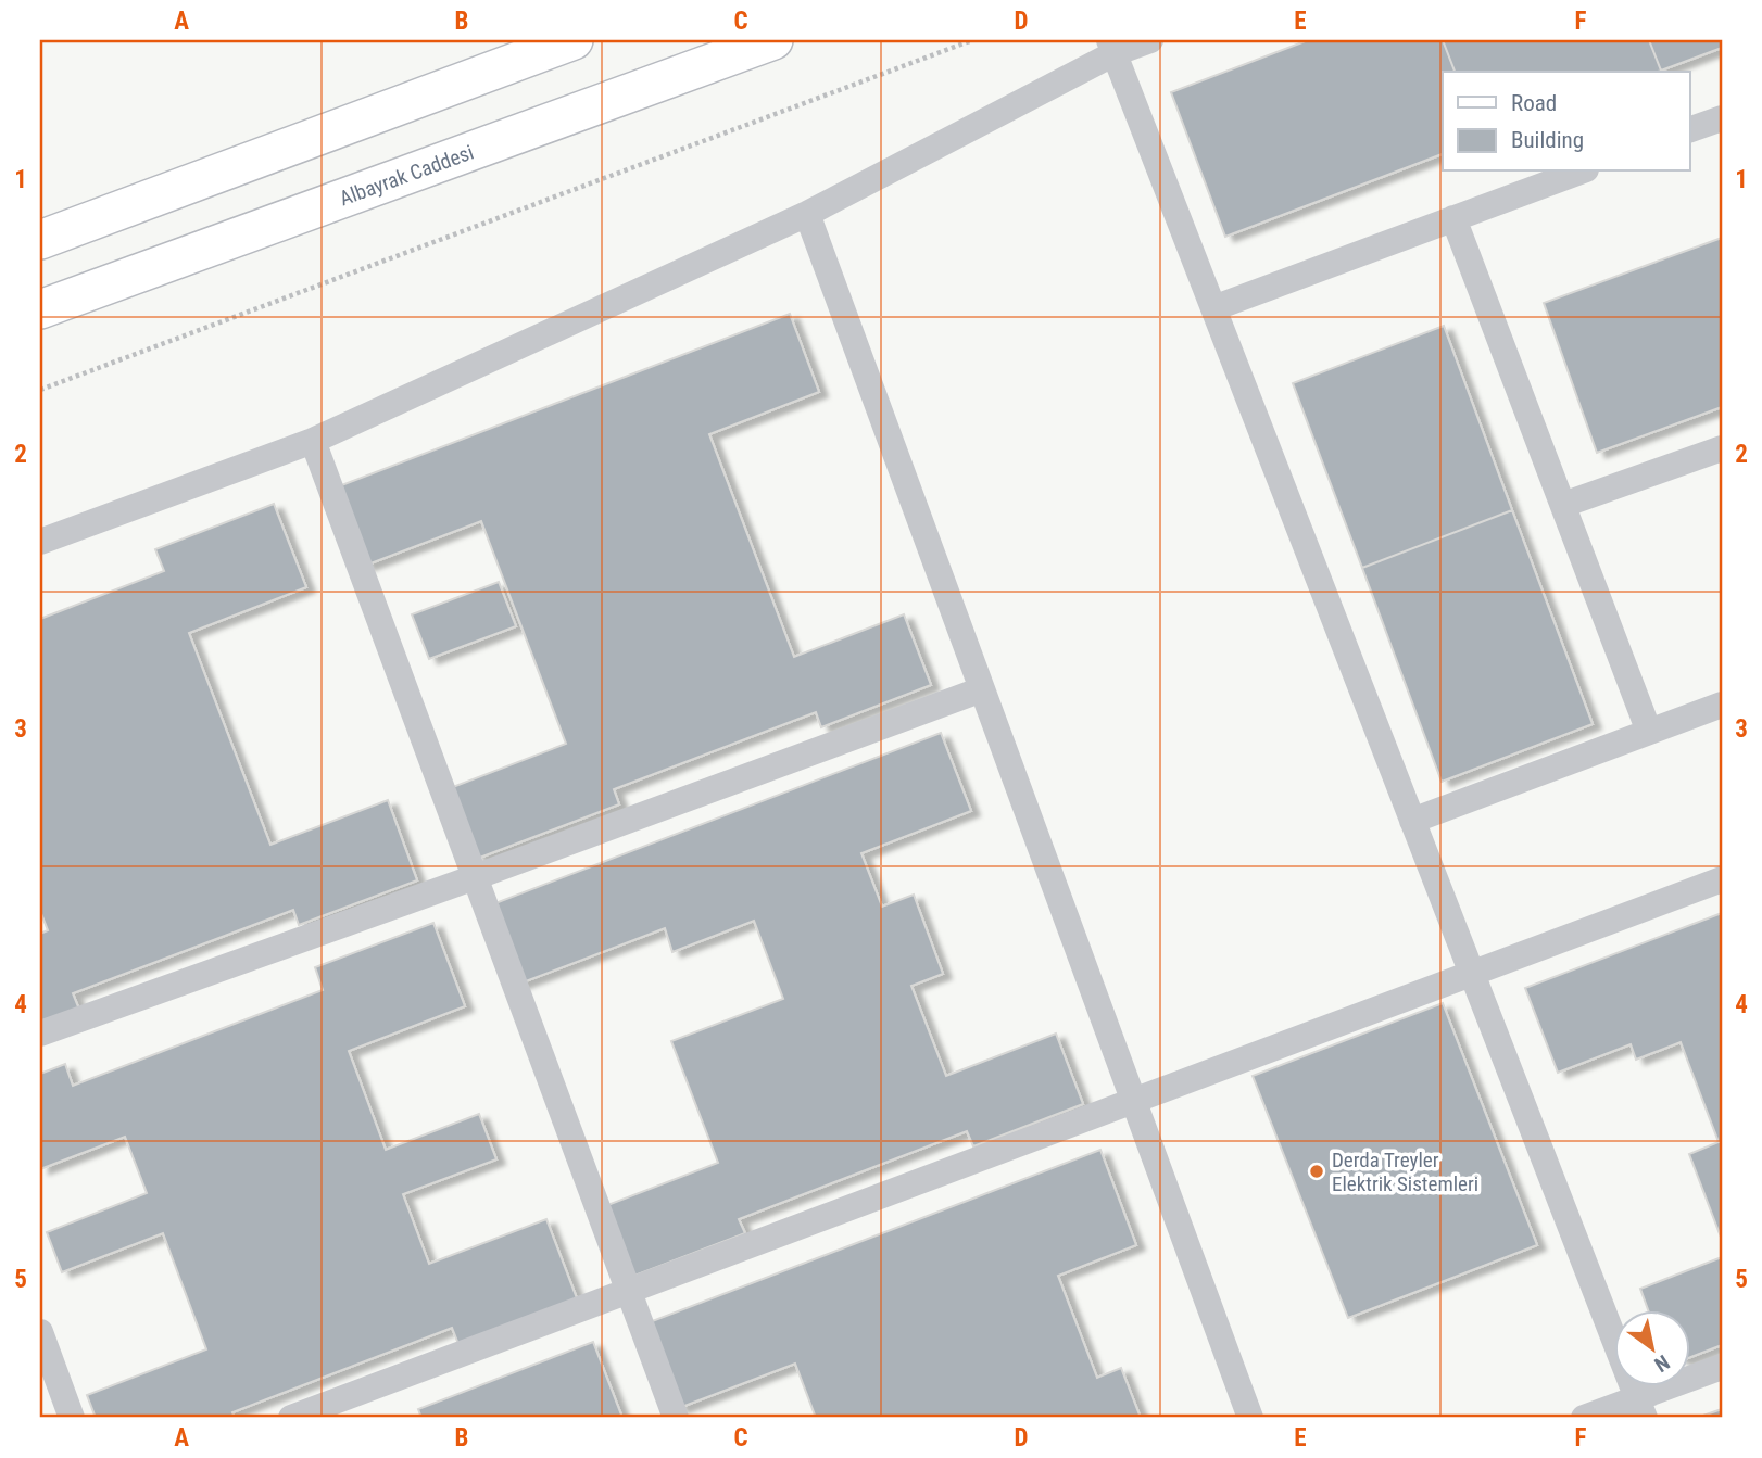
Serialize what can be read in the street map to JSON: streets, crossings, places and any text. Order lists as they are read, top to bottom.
{
  "streets": {
    "main road": ["Albayrak Caddesi"]
  },
  "places": ["Derda Treyler Elektrik Sistemleri"],
  "legend": ["Road", "Building"],
  "north": "bottom right",
  "grid": {
    "columns": [
      "A",
      "B",
      "C",
      "D",
      "E",
      "F"
    ],
    "rows": [
      "1",
      "2",
      "3",
      "4",
      "5"
    ]
  }
}
